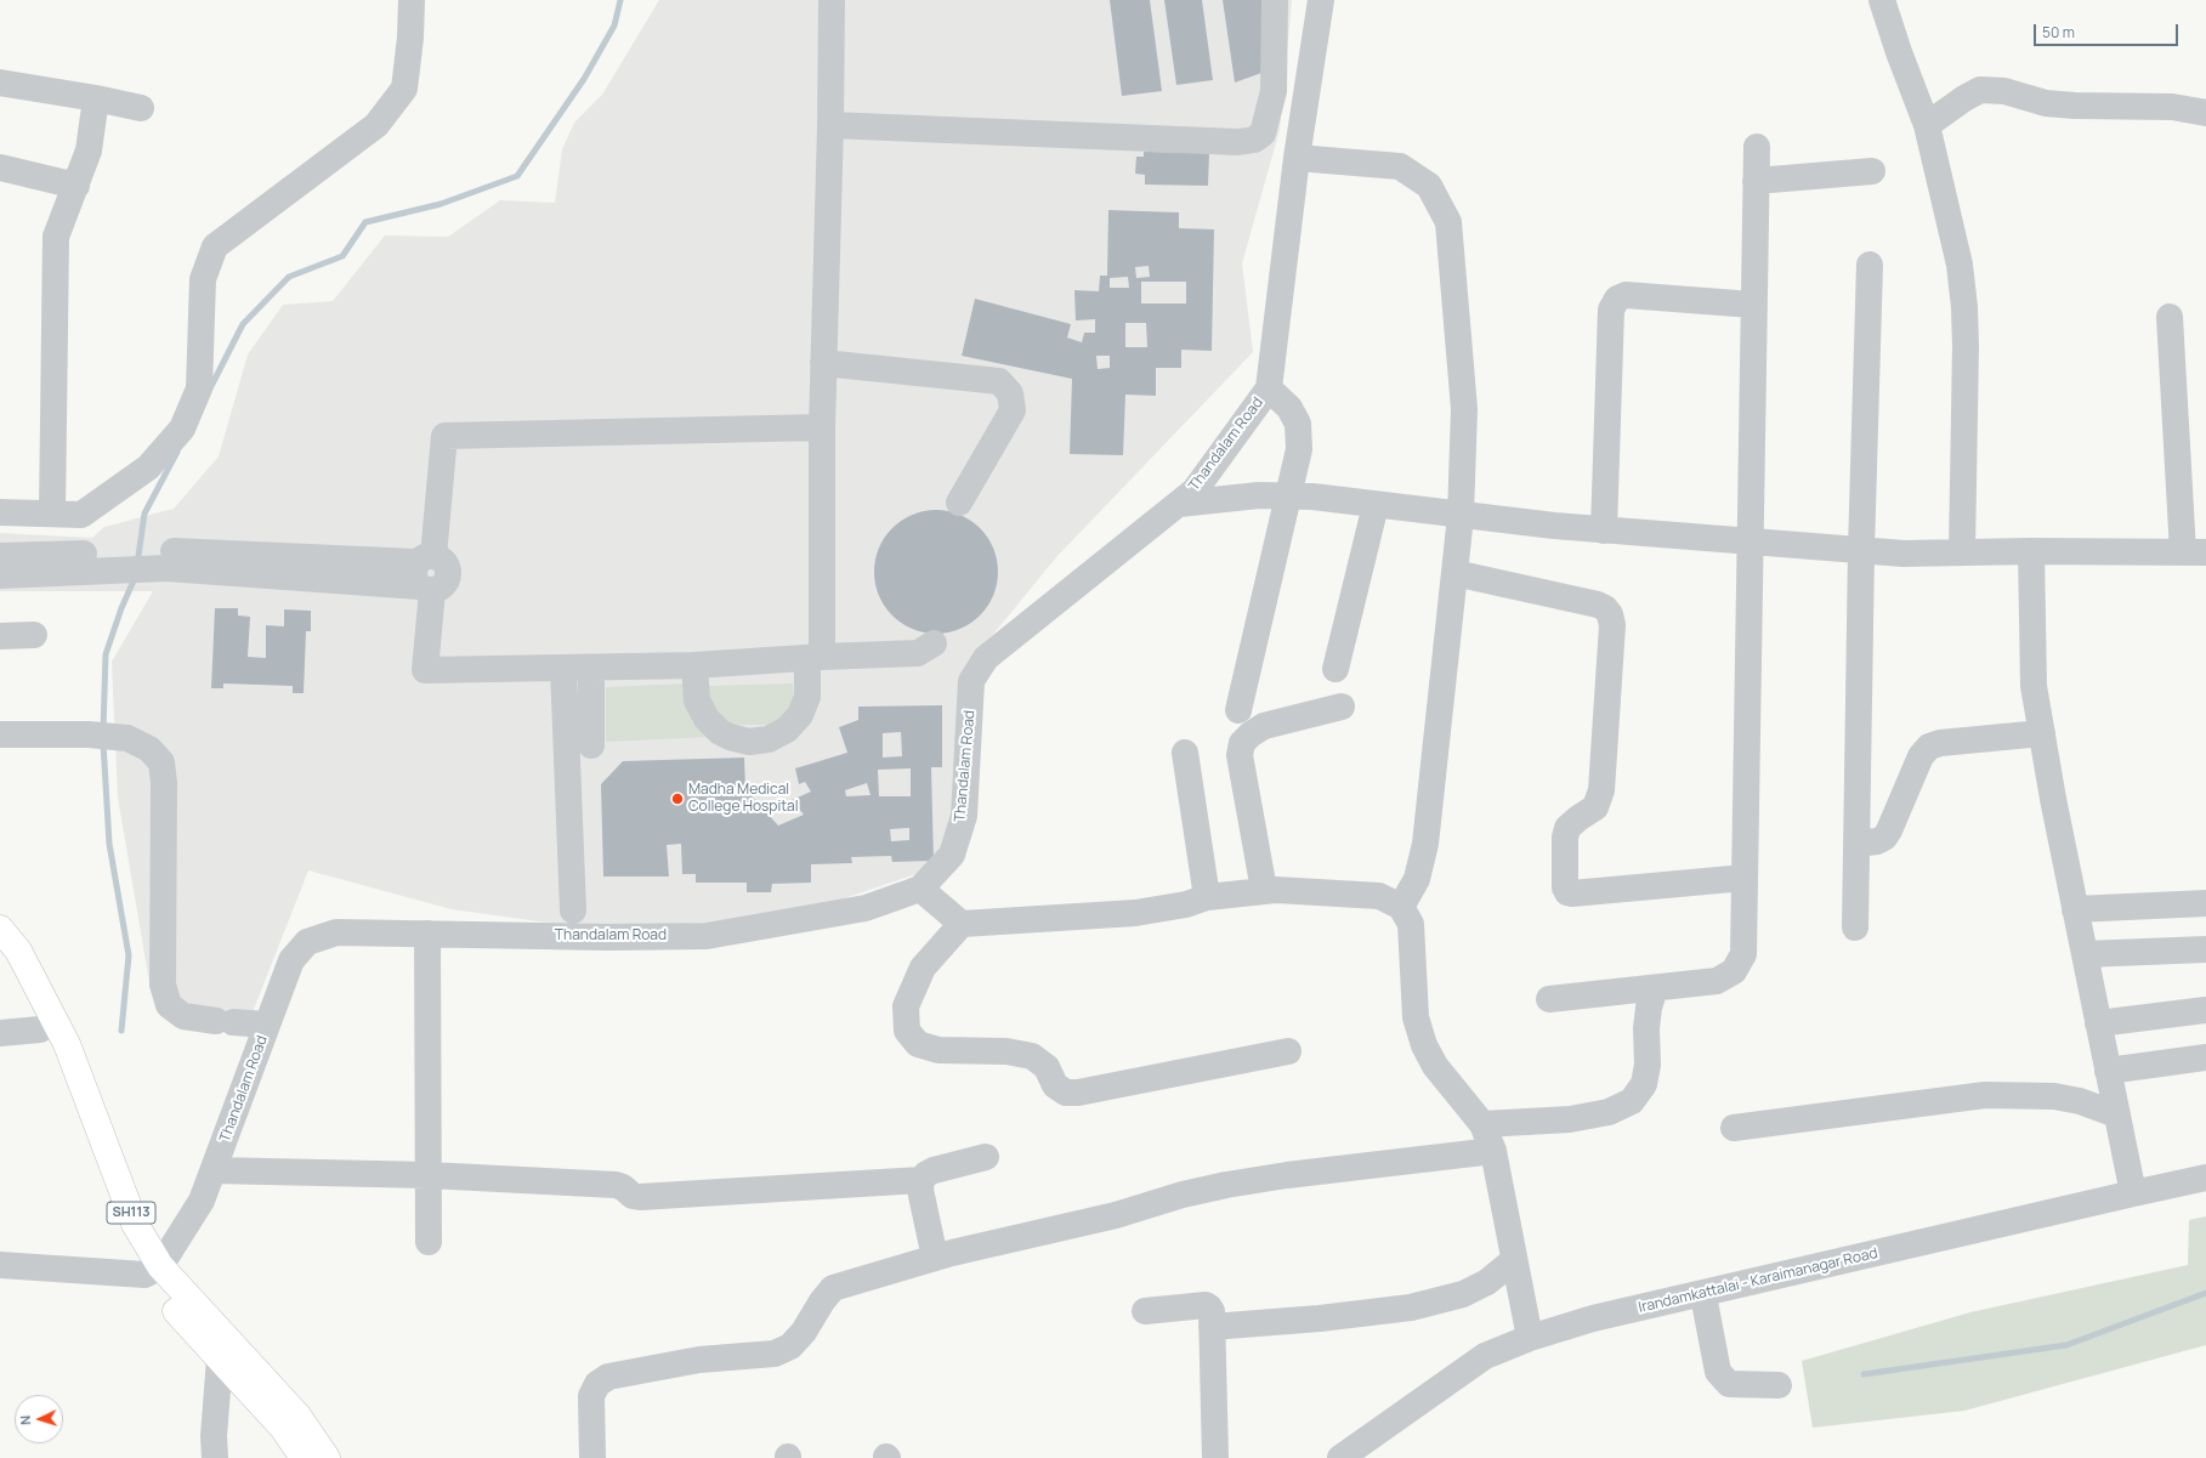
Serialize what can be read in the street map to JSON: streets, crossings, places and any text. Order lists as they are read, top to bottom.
{
  "streets": {
    "main road": ["SH113"],
    "street": ["Thandalam Road", "Irandamkattalai - Karaimanagar Road"]
  },
  "crossings": [
    ["Thandalam Road", "SH113"]
  ],
  "places": ["Madha Medical College Hospital"],
  "scale_bar": "50 m",
  "north": "left"
}
